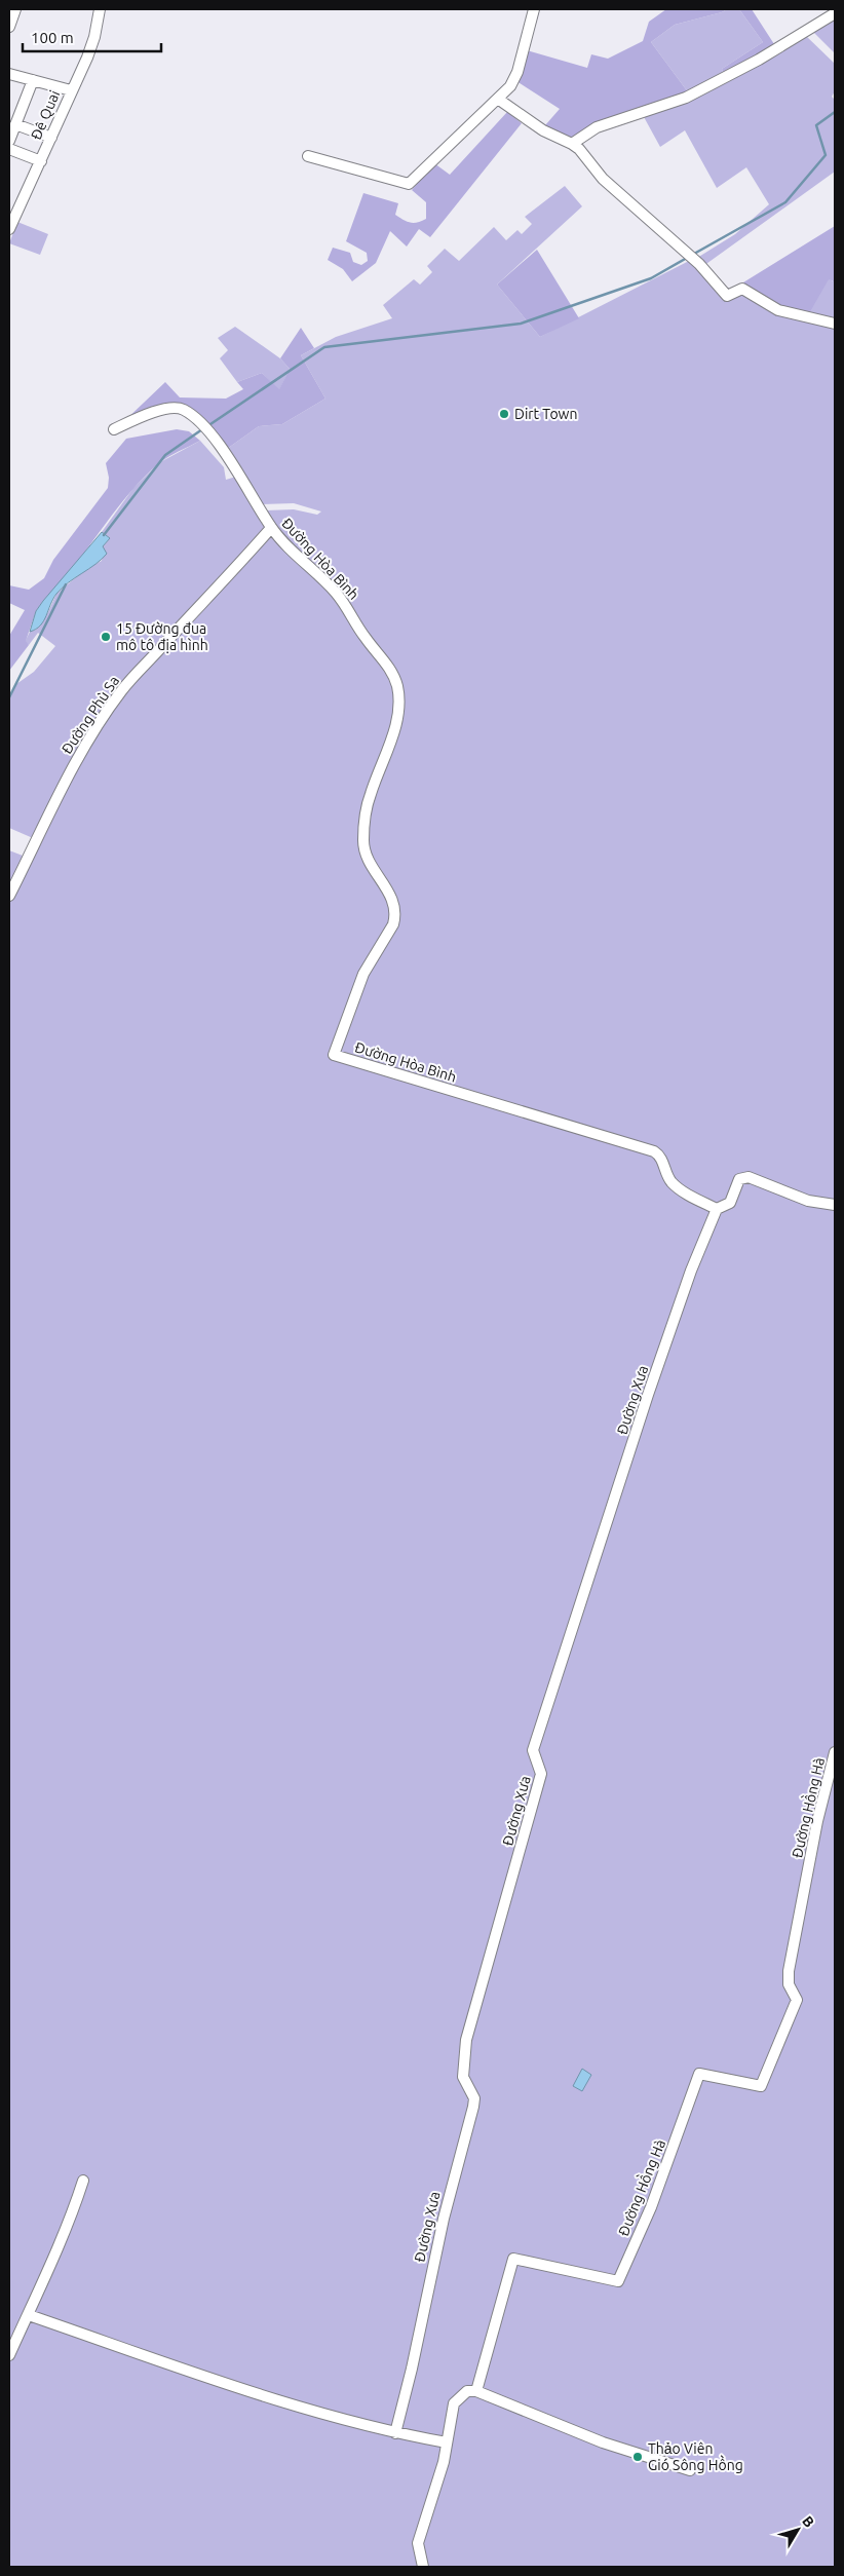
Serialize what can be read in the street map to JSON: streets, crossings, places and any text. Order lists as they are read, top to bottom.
{
  "streets": {
    "street": [
      "Đê Quai",
      "Đường Hòa Bình",
      "Đường Phù Sa",
      "Đường Xưa",
      "Đường Hồng Hà"
    ]
  },
  "crossings": [
    ["Đường Hòa Bình", "Đường Phù Sa"],
    ["Đường Hòa Bình", "Đường Xưa"]
  ],
  "places": ["Dirt Town", "15 Đường đua mô tô địa hình", "Thảo Viên Gió Sông Hồng"],
  "scale_bar": "100 m",
  "north": "top right"
}
